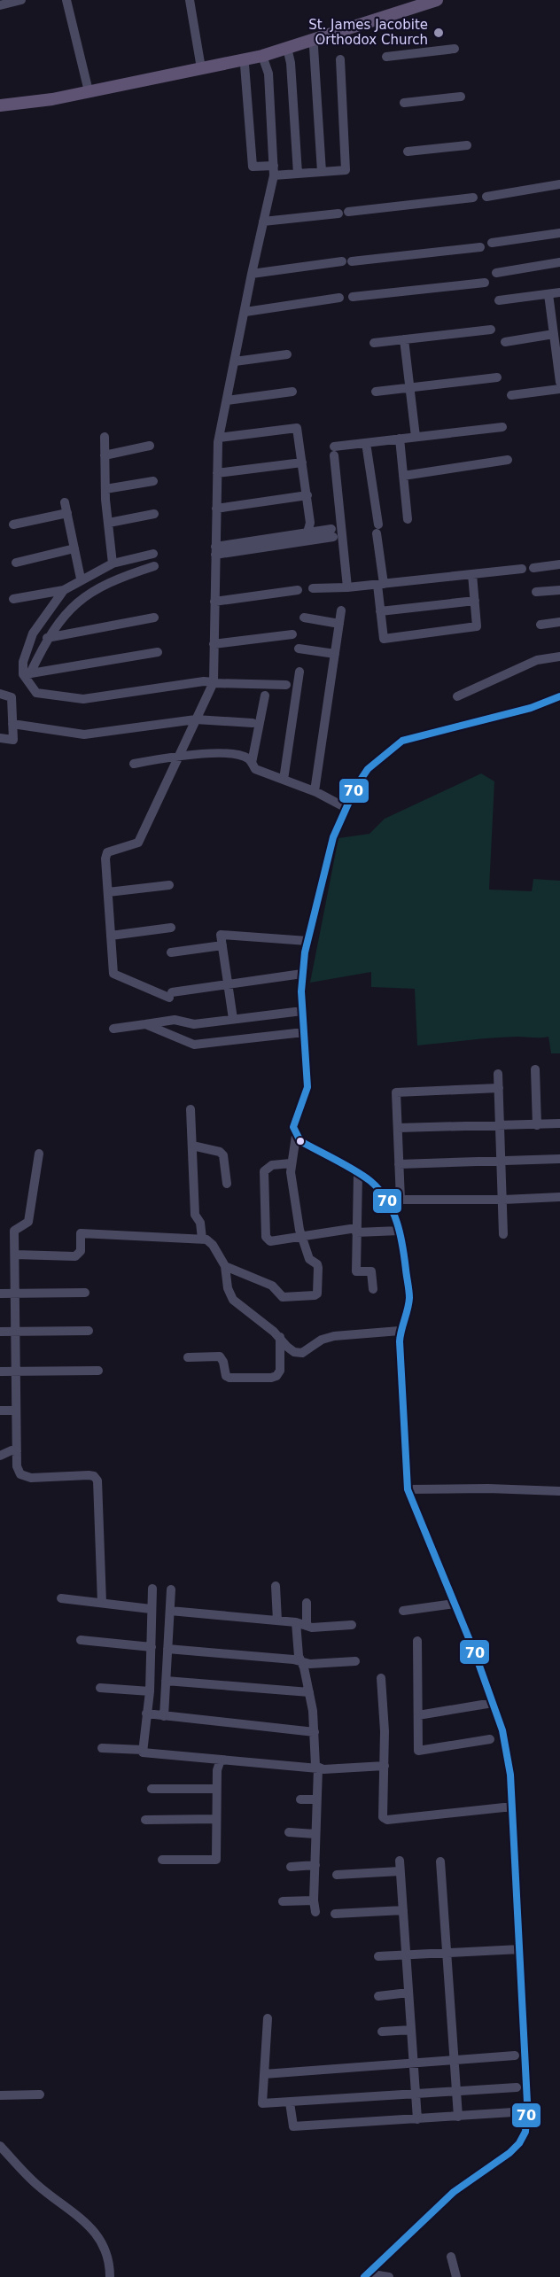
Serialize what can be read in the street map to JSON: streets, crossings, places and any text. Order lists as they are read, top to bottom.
{
  "places": ["St. James Jacobite Orthodox Church"],
  "lines": ["transit line 70"]
}
